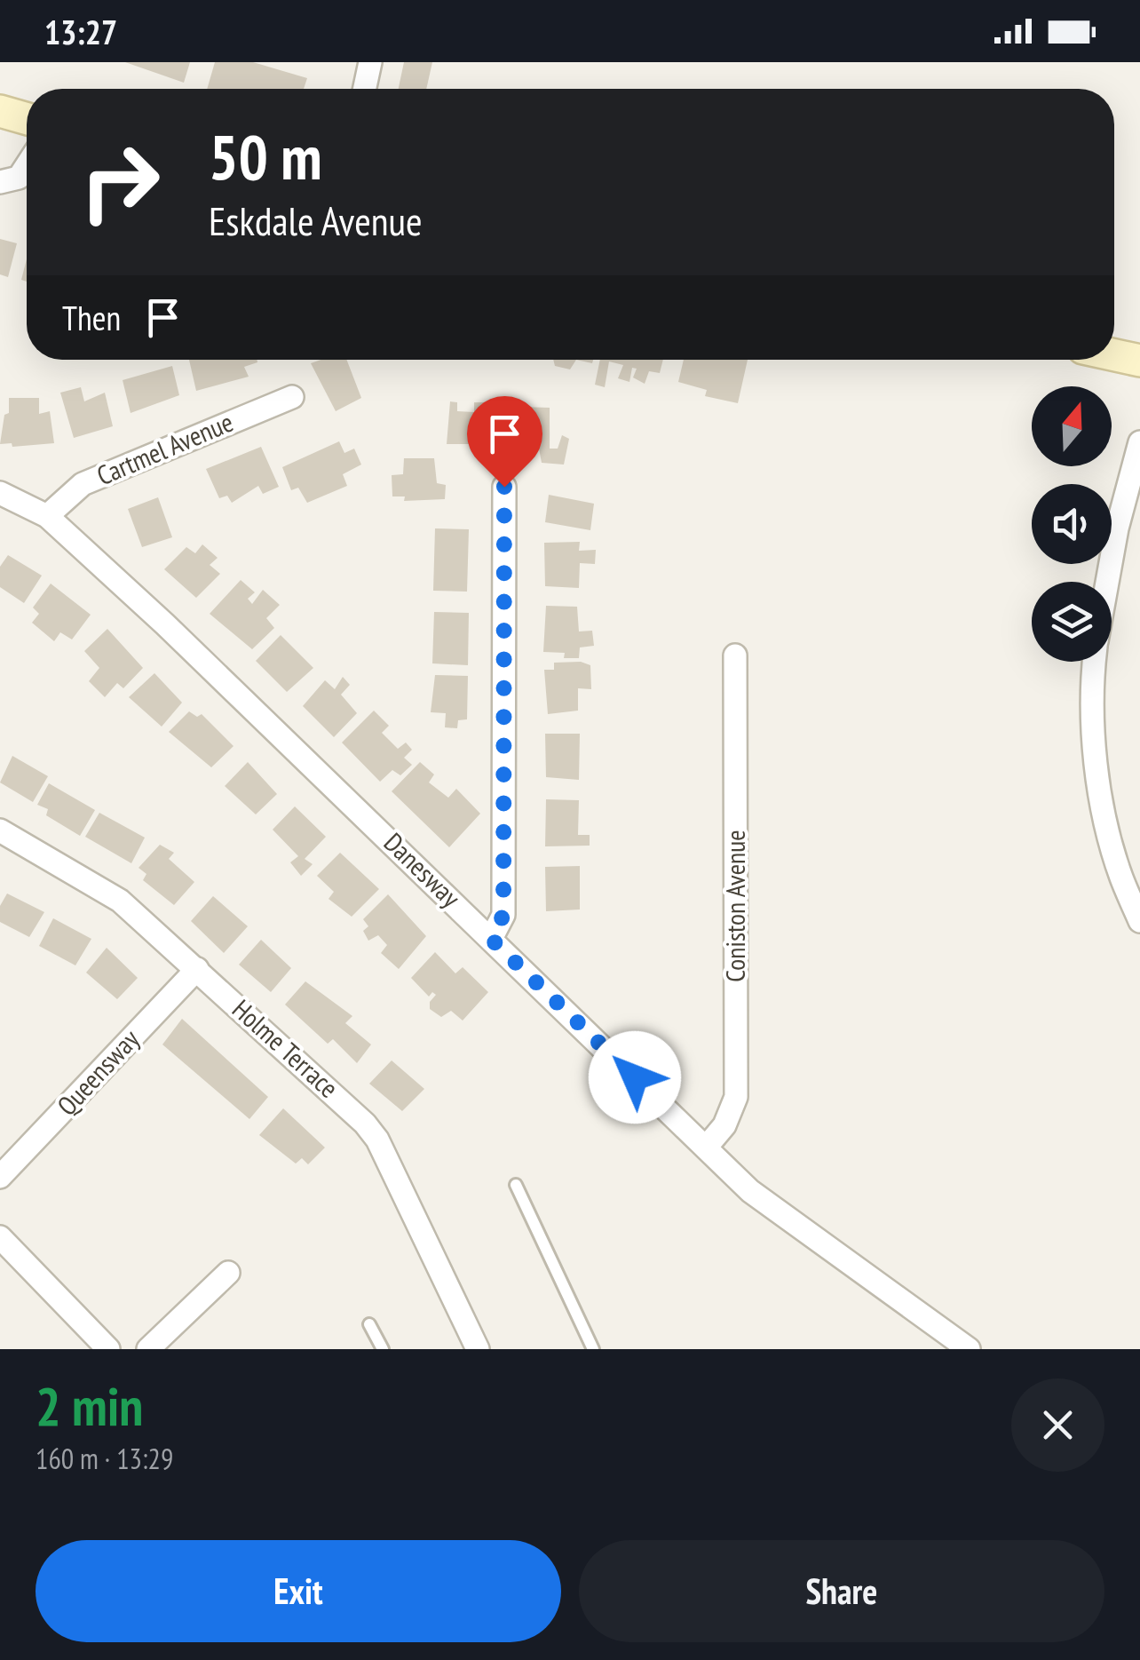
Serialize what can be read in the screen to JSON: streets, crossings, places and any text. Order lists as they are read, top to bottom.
{
  "streets": {
    "street": [
      "Cartmel Avenue",
      "Danesway",
      "Coniston Avenue",
      "Holme Terrace",
      "Queensway"
    ]
  },
  "crossings": [
    ["Cartmel Avenue", "Danesway"],
    ["Danesway", "Coniston Avenue"],
    ["Holme Terrace", "Queensway"]
  ],
  "north": "top",
  "page": {
    "status": "13:27",
    "turn": ["50 m", "Eskdale Avenue"],
    "then": "Then",
    "heading": ["2 min", "160 m · 13:29"],
    "buttons": ["Exit", "Share"]
  }
}
